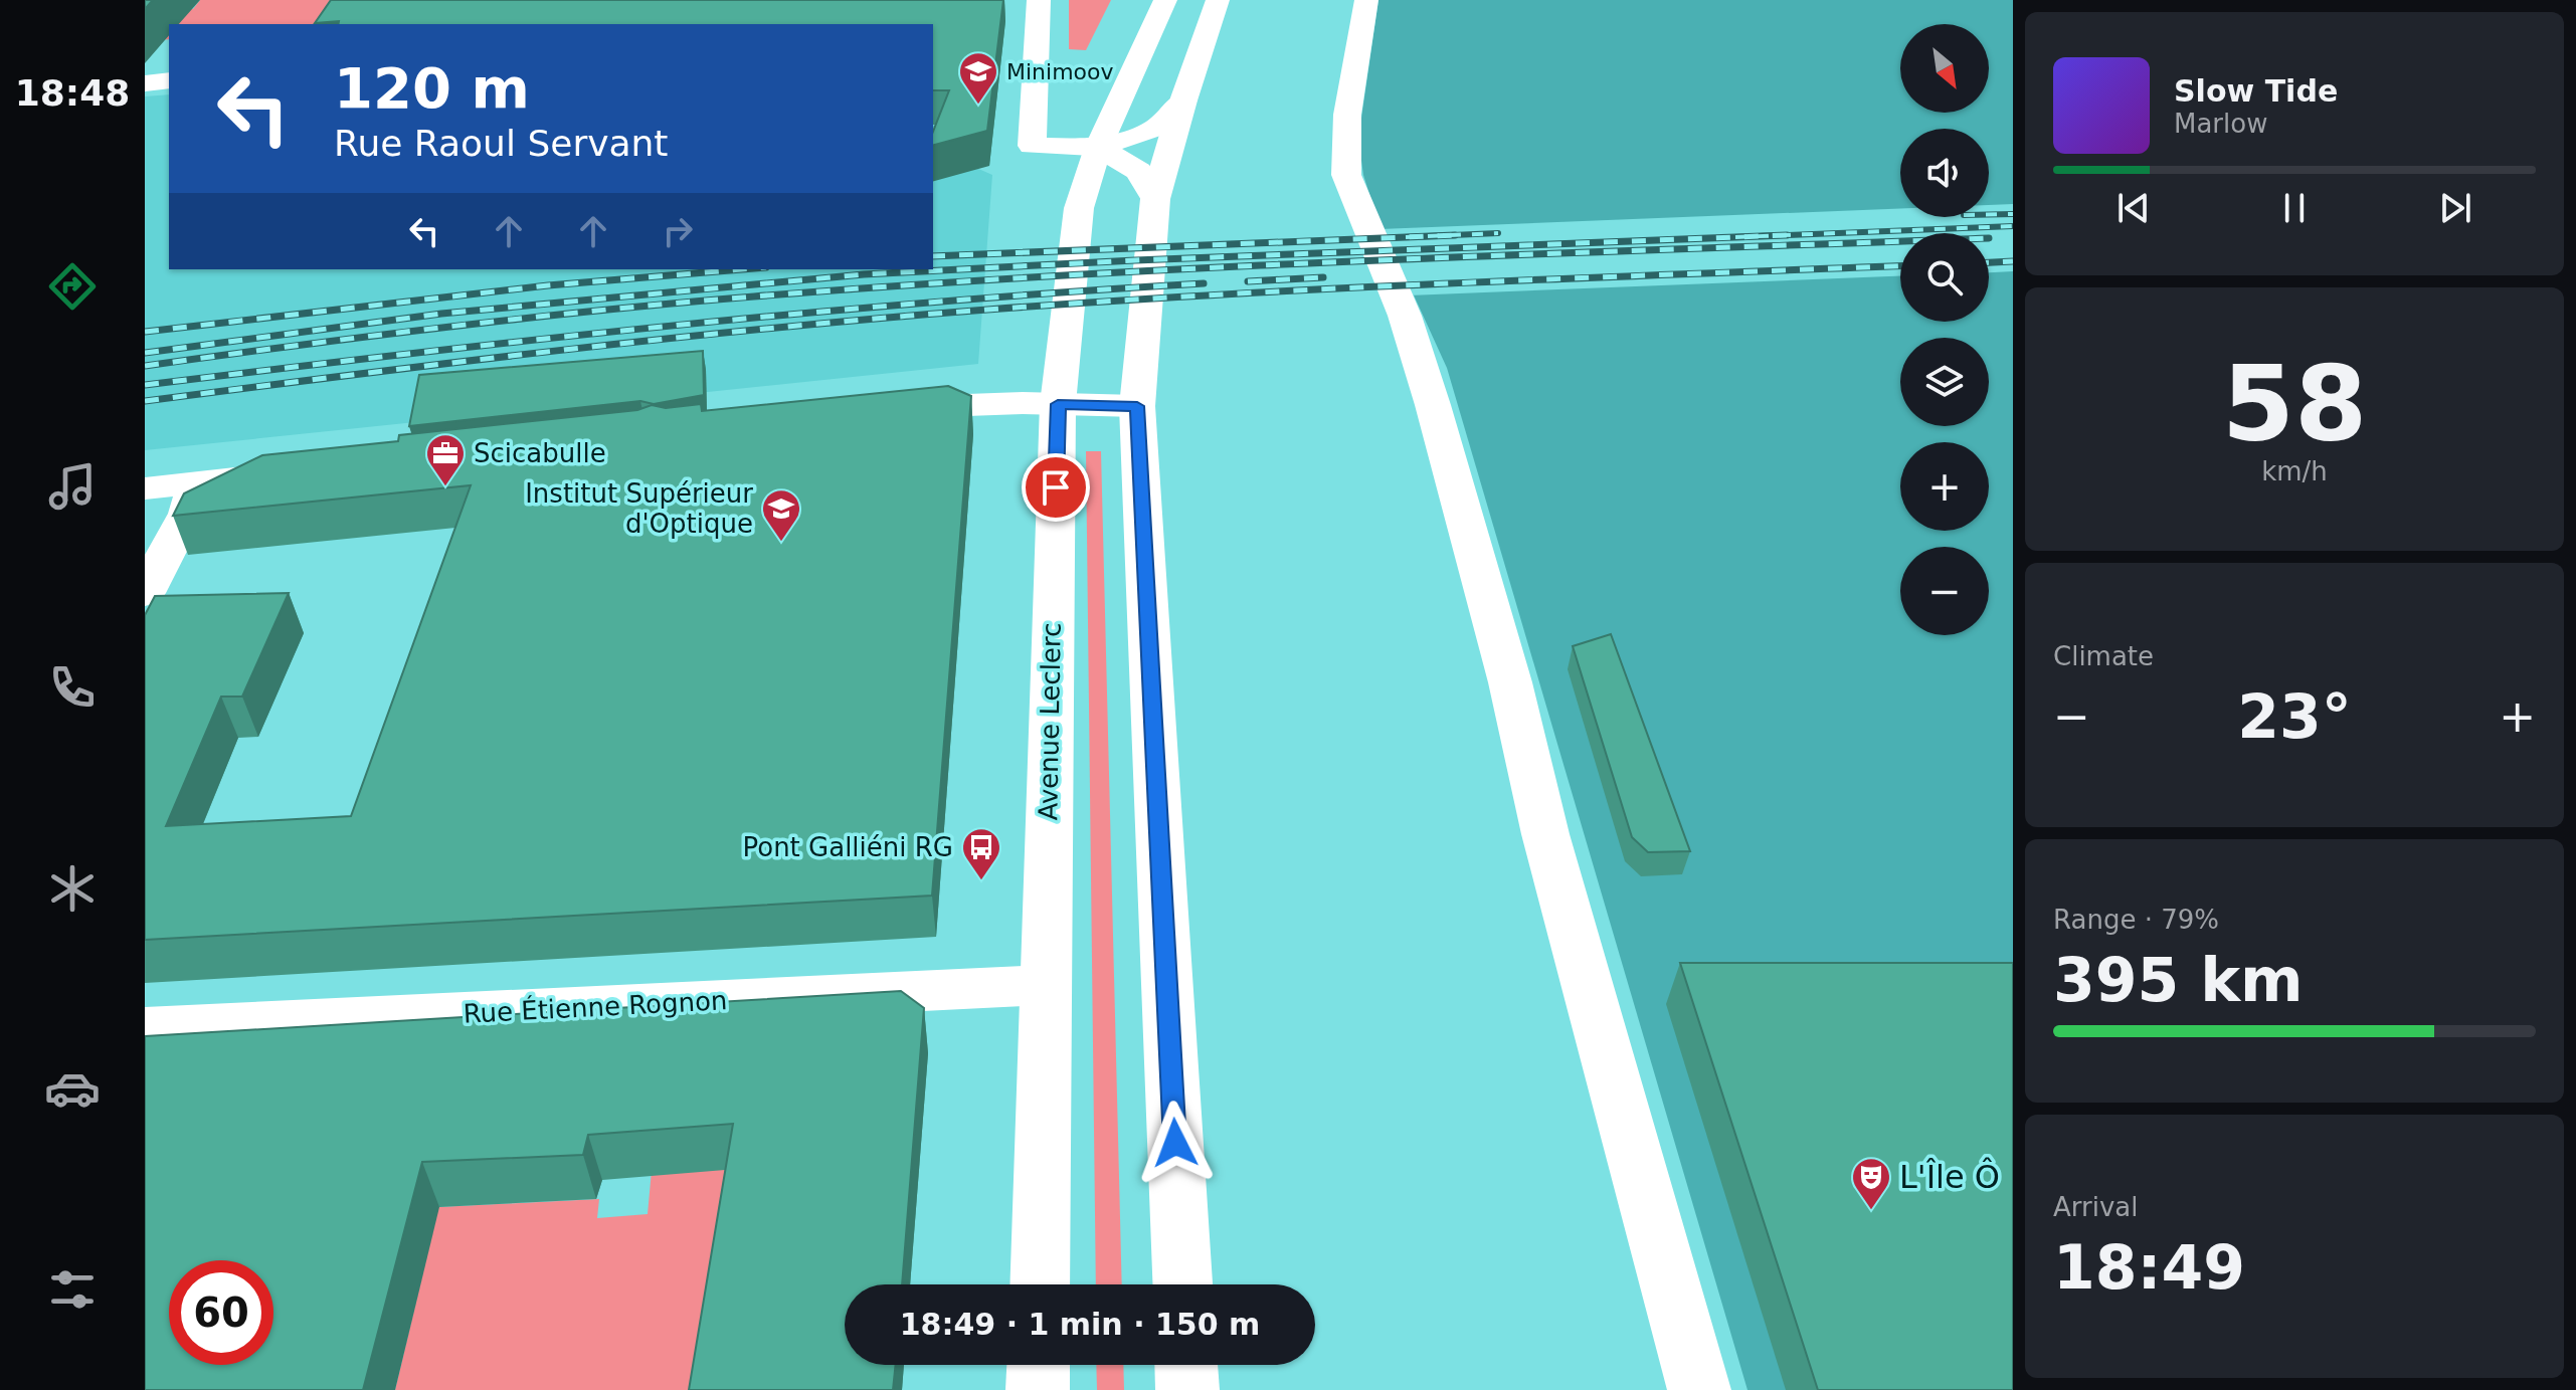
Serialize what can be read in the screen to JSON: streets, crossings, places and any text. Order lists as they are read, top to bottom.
{
  "streets": {
    "street": ["Avenue Leclerc", "Rue Étienne Rognon"]
  },
  "crossings": [
    ["Avenue Leclerc", "Rue Étienne Rognon"]
  ],
  "places": {
    "school or university": ["Minimoov", "Institut Supérieur d'Optique"],
    "office": ["Scicabulle"],
    "bus stop": ["Pont Galliéni RG"],
    "theatre": ["L'Île Ô"]
  },
  "north": "bottom right",
  "page": {
    "tabs": "18:48",
    "map_buttons": ["+", "−"],
    "turn": ["120 m", "Rue Raoul Servant"],
    "song": ["Slow Tide", "Marlow"],
    "tile": [
      ["58", "km/h"],
      "Climate",
      ["Range · 79%", "395 km"],
      ["Arrival", "18:49"]
    ],
    "heat": ["−", "23°", "+"],
    "limit": "60",
    "trip": "18:49 · 1 min · 150 m"
  }
}
